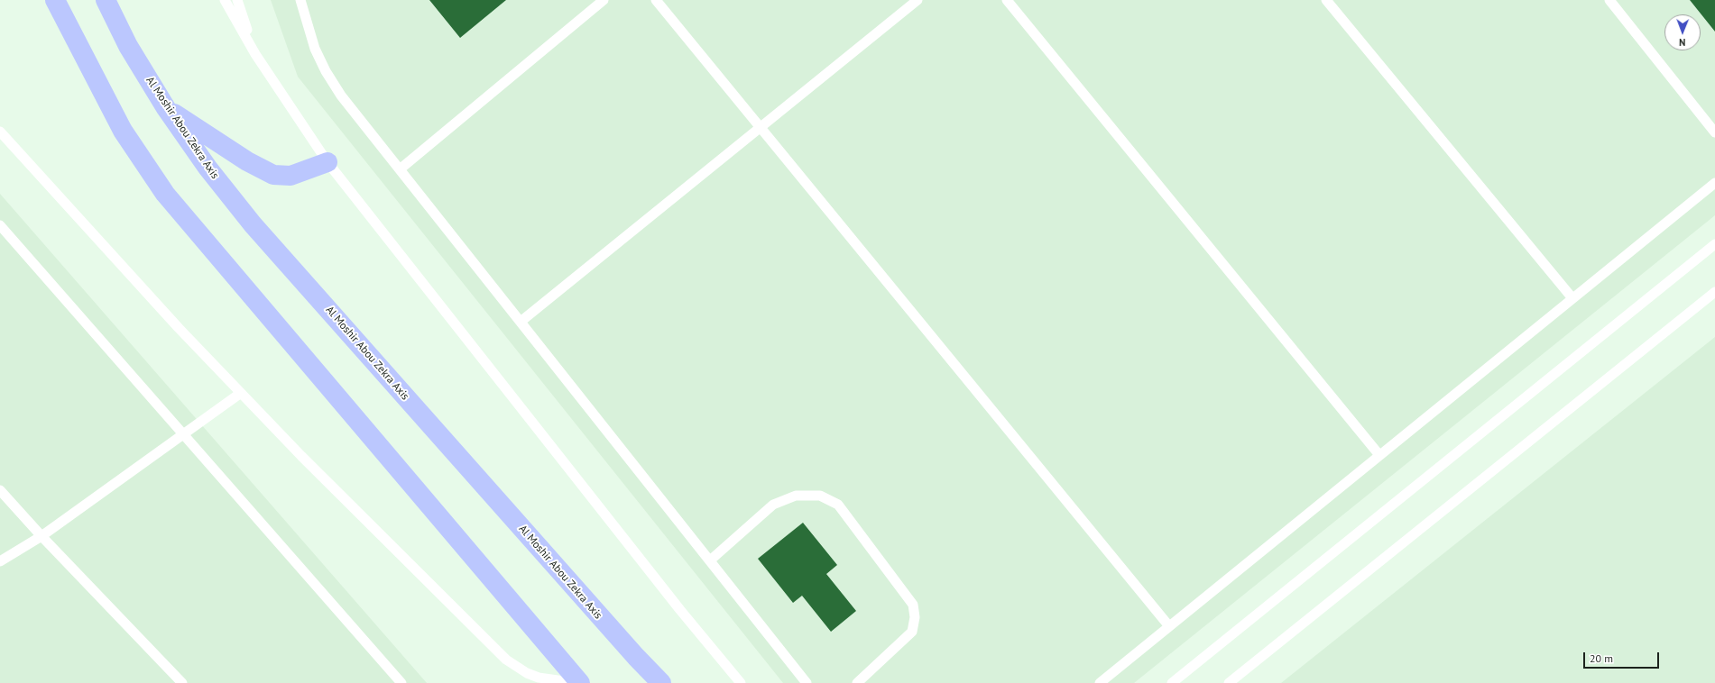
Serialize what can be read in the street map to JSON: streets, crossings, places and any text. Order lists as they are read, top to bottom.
{
  "streets": {
    "main road": ["Al Moshir Abou Zekra Axis"]
  },
  "scale_bar": "20 m",
  "north": "bottom"
}
